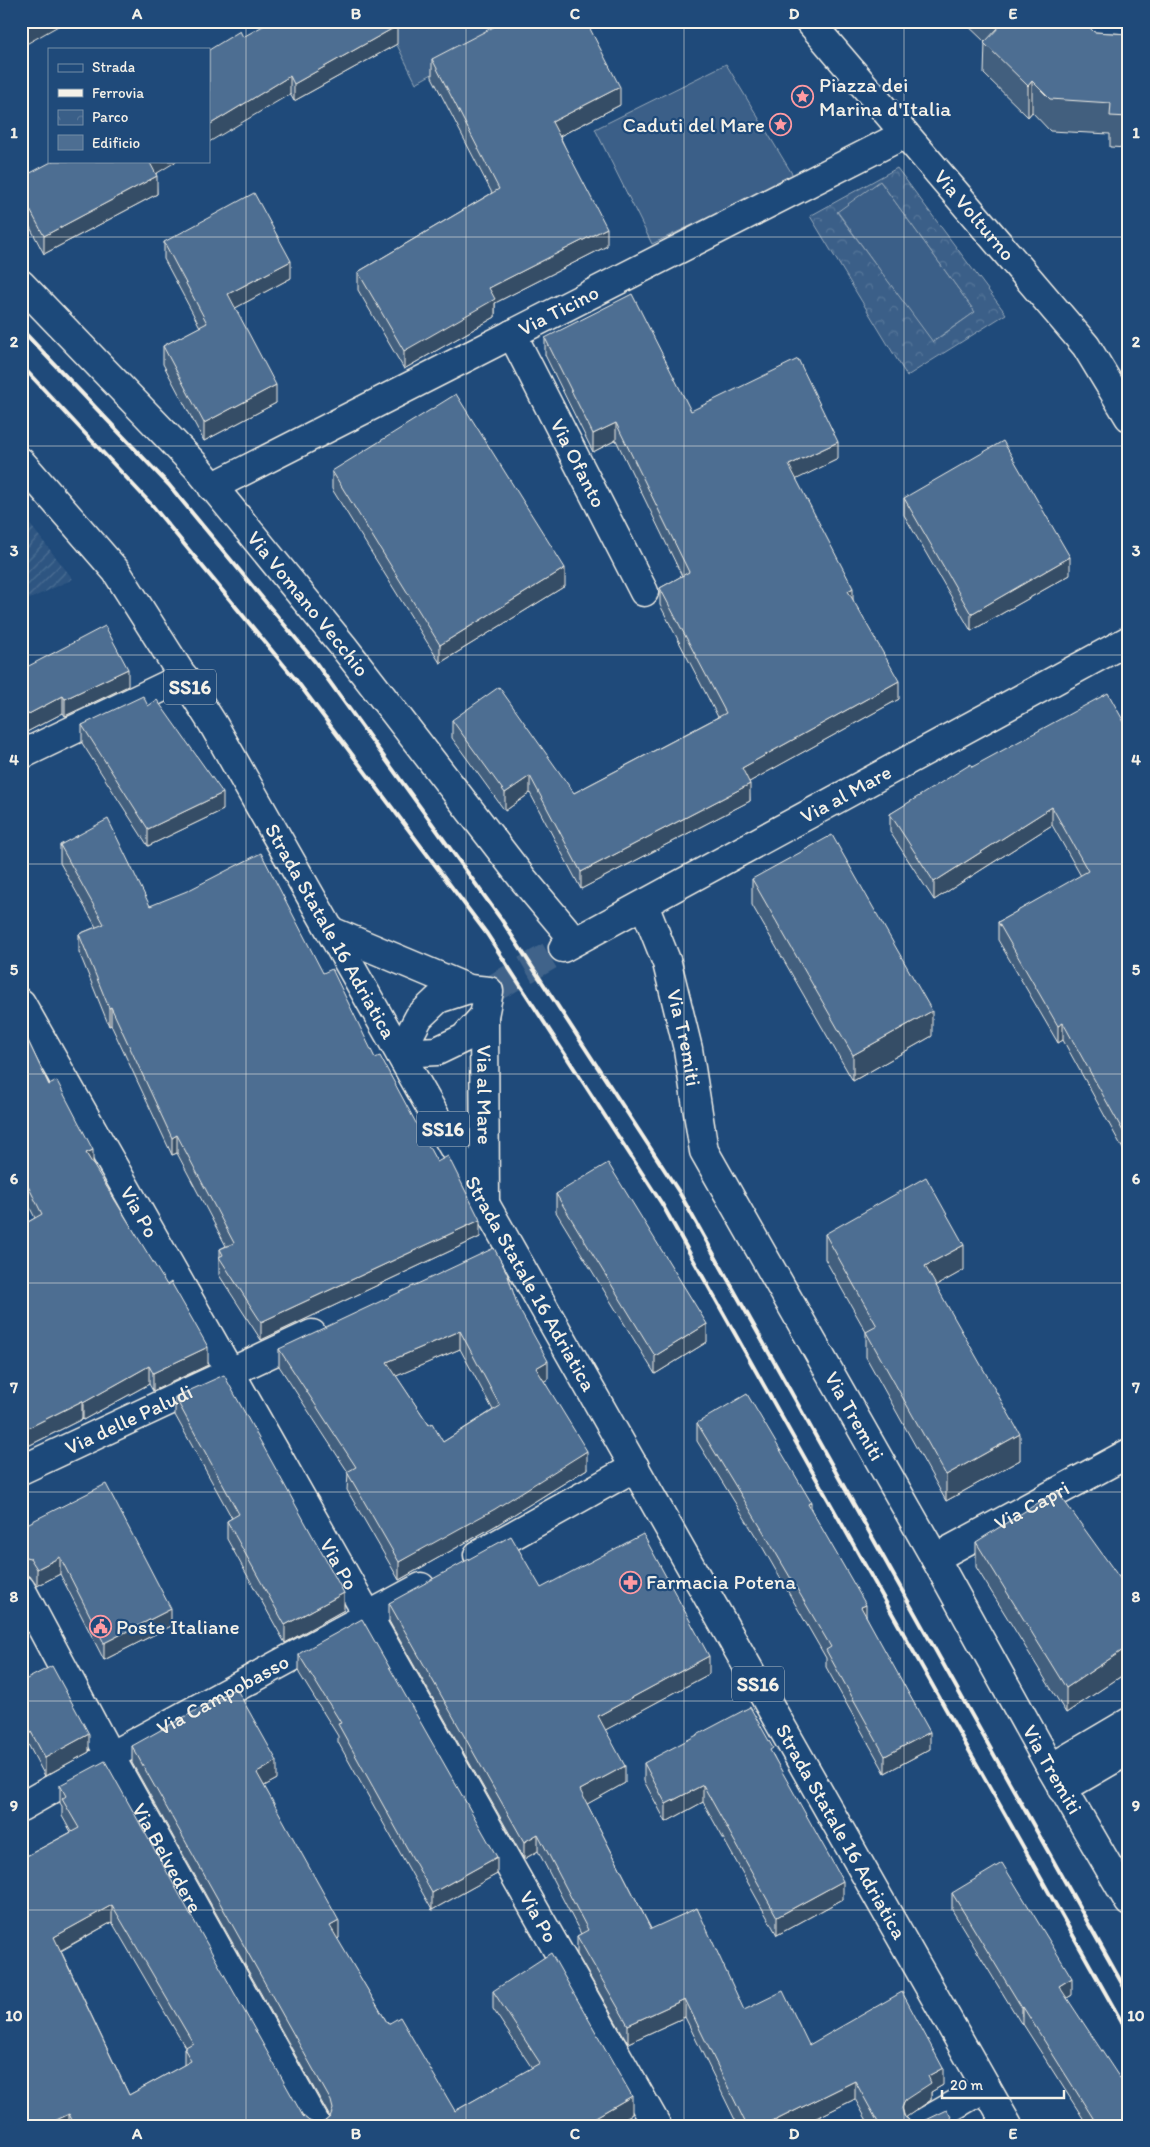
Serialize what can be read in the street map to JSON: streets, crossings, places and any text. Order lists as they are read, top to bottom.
{
  "streets": {
    "street": [
      "Via Volturno",
      "Via Ticino",
      "Via Ofanto",
      "Via Vomano Vecchio",
      "SS16",
      "Via al Mare",
      "Strada Statale 16 Adriatica",
      "Via Tremiti",
      "Via Po",
      "Via delle Paludi",
      "Via Capri",
      "Via Campobasso",
      "Via Belvedere"
    ]
  },
  "crossings": [
    ["Via Volturno", "Via Ticino"],
    ["Via Ticino", "Via Ofanto"],
    ["Via Ticino", "Via Vomano Vecchio"],
    ["Via Vomano Vecchio", "Via al Mare"],
    ["Via al Mare", "Strada Statale 16 Adriatica"],
    ["Via al Mare", "Via Tremiti"],
    ["Strada Statale 16 Adriatica", "Via Campobasso"],
    ["Via Tremiti", "Via Capri"],
    ["Via Po", "Via delle Paludi"],
    ["Via Po", "Via Campobasso"],
    ["Via Campobasso", "Via Belvedere"]
  ],
  "places": {
    "place": ["Piazza dei Marina d'Italia", "Caduti del Mare"],
    "pharmacy": ["Farmacia Potena"],
    "public building": ["Poste Italiane"]
  },
  "legend": [
    "Strada",
    "Ferrovia",
    "Parco",
    "Edificio"
  ],
  "scale_bar": "20 m",
  "grid": {
    "columns": [
      "A",
      "B",
      "C",
      "D",
      "E"
    ],
    "rows": [
      "1",
      "2",
      "3",
      "4",
      "5",
      "6",
      "7",
      "8",
      "9",
      "10"
    ]
  }
}
